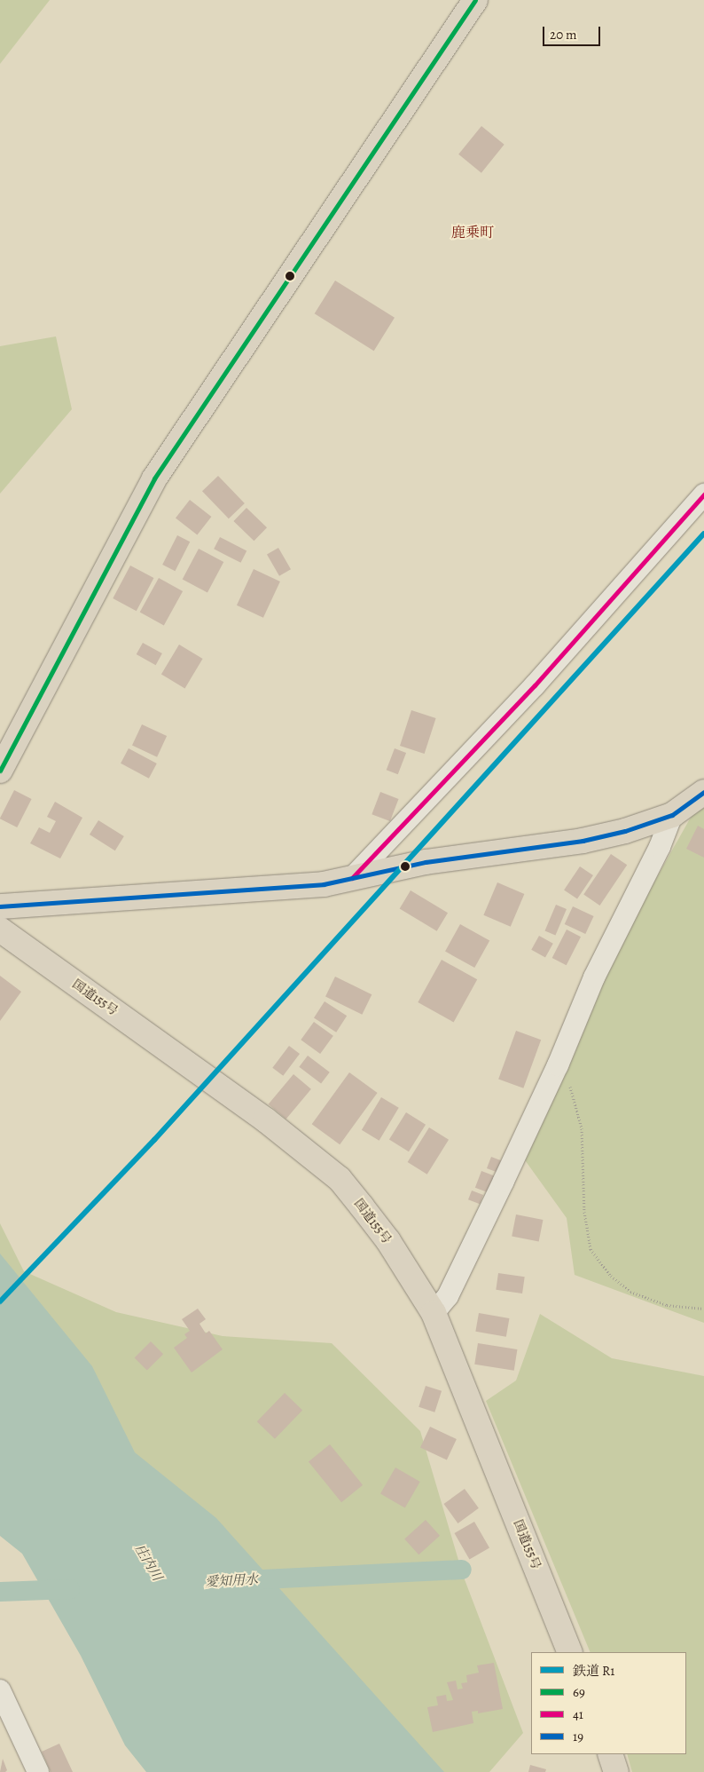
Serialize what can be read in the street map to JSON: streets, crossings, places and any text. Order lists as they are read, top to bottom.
{
  "streets": {
    "main road": ["国道155号"]
  },
  "districts": ["鹿乗町"],
  "water": ["庄内川", "愛知用水"],
  "lines": [
    "transit line 69",
    "transit line 41",
    "rail line R1",
    "transit line 19"
  ],
  "legend": [
    "鉄道 R1",
    "69",
    "41",
    "19"
  ],
  "scale_bar": "20 m"
}
